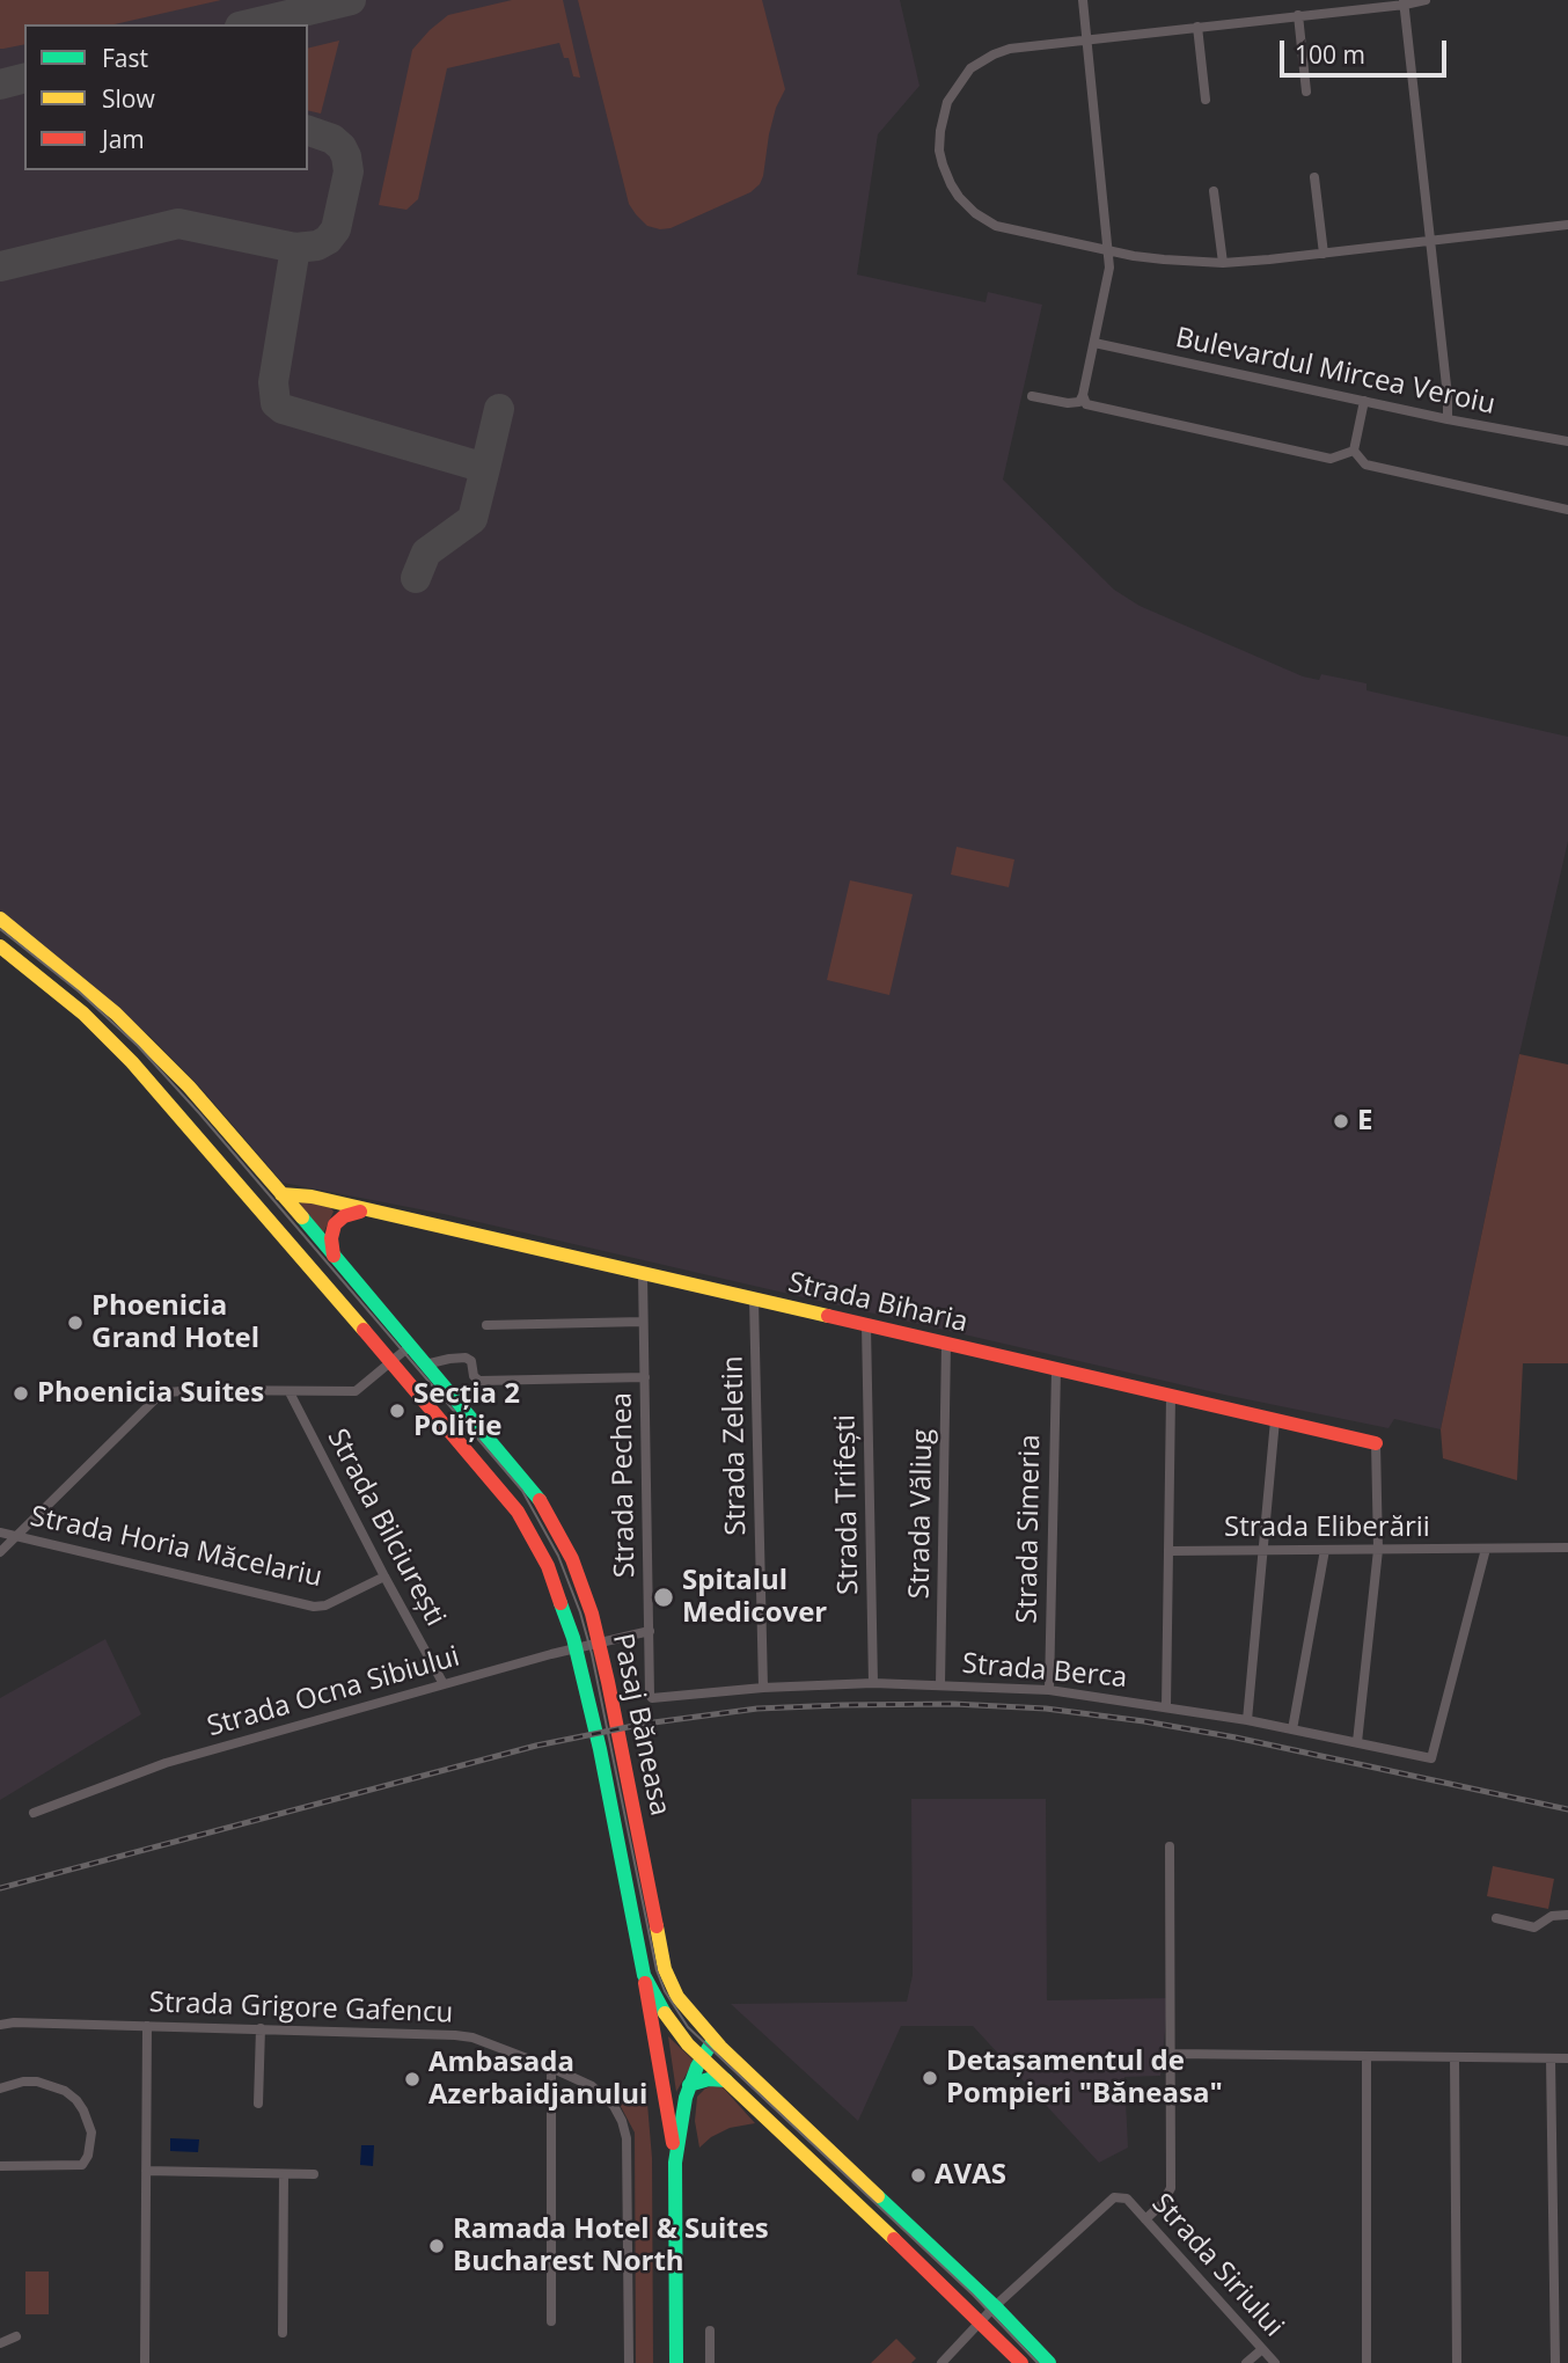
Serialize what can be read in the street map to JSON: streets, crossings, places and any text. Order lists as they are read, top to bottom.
{
  "streets": {
    "main road": ["Strada Biharia", "Pasaj Băneasa"],
    "street": [
      "Bulevardul Mircea Veroiu",
      "Strada Zeletin",
      "Strada Pechea",
      "Strada Trifești",
      "Strada Văliug",
      "Strada Bilciurești",
      "Strada Eliberării",
      "Strada Simeria",
      "Strada Horia Măcelariu",
      "Strada Berca",
      "Strada Ocna Sibiului",
      "Strada Grigore Gafencu",
      "Strada Siriului"
    ]
  },
  "crossings": [
    ["Strada Biharia", "Strada Zeletin"],
    ["Strada Biharia", "Strada Pechea"],
    ["Strada Biharia", "Strada Trifești"],
    ["Strada Biharia", "Strada Văliug"],
    ["Strada Biharia", "Strada Simeria"],
    ["Strada Biharia", "Pasaj Băneasa"],
    ["Strada Zeletin", "Strada Berca"],
    ["Strada Pechea", "Strada Berca"],
    ["Strada Pechea", "Strada Ocna Sibiului"],
    ["Strada Trifești", "Strada Berca"],
    ["Strada Văliug", "Strada Berca"],
    ["Strada Bilciurești", "Strada Horia Măcelariu"],
    ["Strada Bilciurești", "Strada Ocna Sibiului"],
    ["Strada Eliberării", "Strada Berca"],
    ["Strada Simeria", "Strada Berca"],
    ["Pasaj Băneasa", "Strada Siriului"]
  ],
  "places": [
    "E",
    "Phoenicia Grand Hotel",
    "Phoenicia Suites",
    "Secția 2 Poliție",
    "Spitalul Medicover",
    "Detașamentul de Pompieri \"Băneasa\"",
    "Ambasada Azerbaidjanului",
    "AVAS",
    "Ramada Hotel & Suites Bucharest North"
  ],
  "legend": ["Fast", "Slow", "Jam"],
  "scale_bar": "100 m"
}
